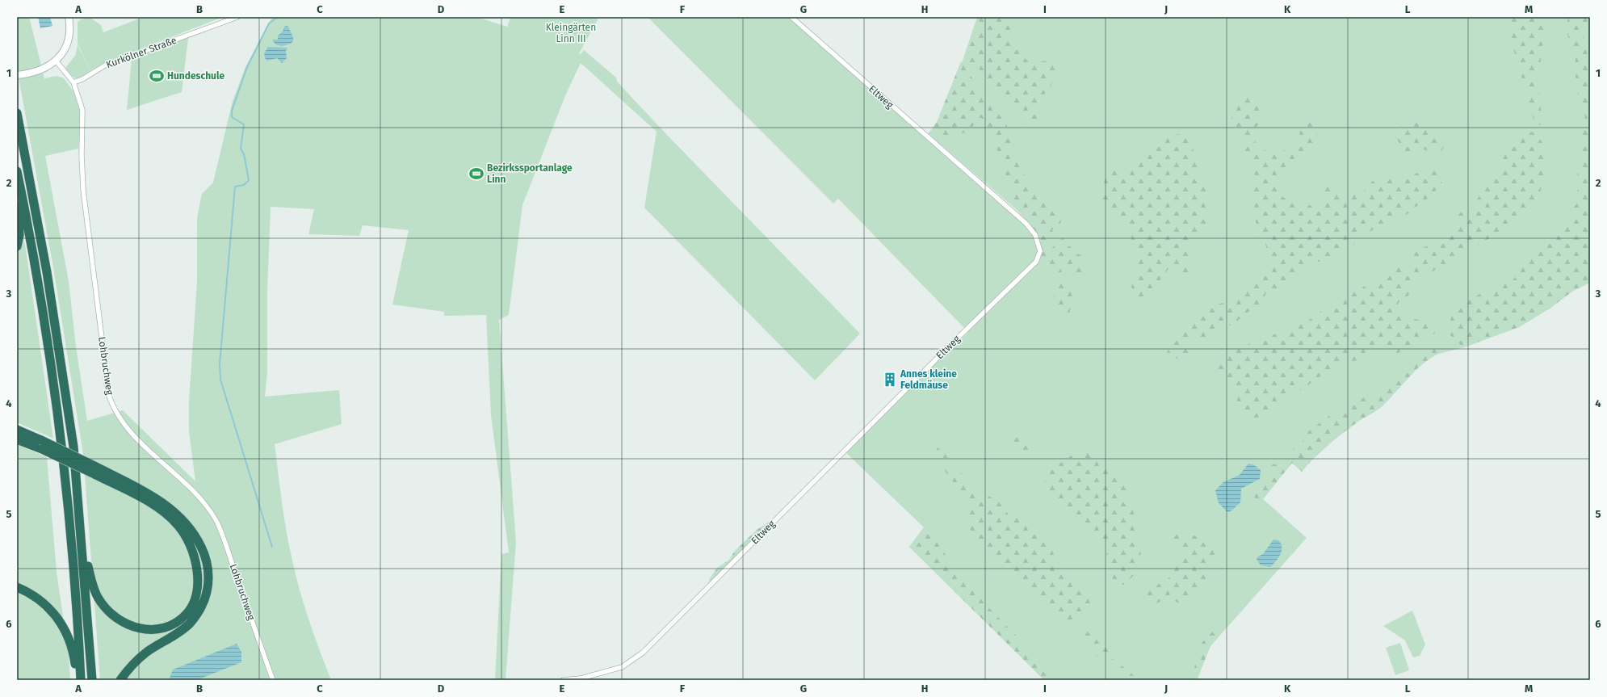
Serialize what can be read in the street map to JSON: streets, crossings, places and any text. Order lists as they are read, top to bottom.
{
  "streets": {
    "street": ["Kurkölner Straße", "Eltweg", "Lohbruchweg"]
  },
  "crossings": [
    ["Kurkölner Straße", "Lohbruchweg"]
  ],
  "parks": ["Kleingärten Linn III"],
  "places": {
    "sports": ["Hundeschule", "Bezirkssportanlage Linn"],
    "building": ["Annes kleine Feldmäuse"]
  },
  "grid": {
    "columns": [
      "A",
      "B",
      "C",
      "D",
      "E",
      "F",
      "G",
      "H",
      "I",
      "J",
      "K",
      "L",
      "M"
    ],
    "rows": [
      "1",
      "2",
      "3",
      "4",
      "5",
      "6"
    ]
  }
}
